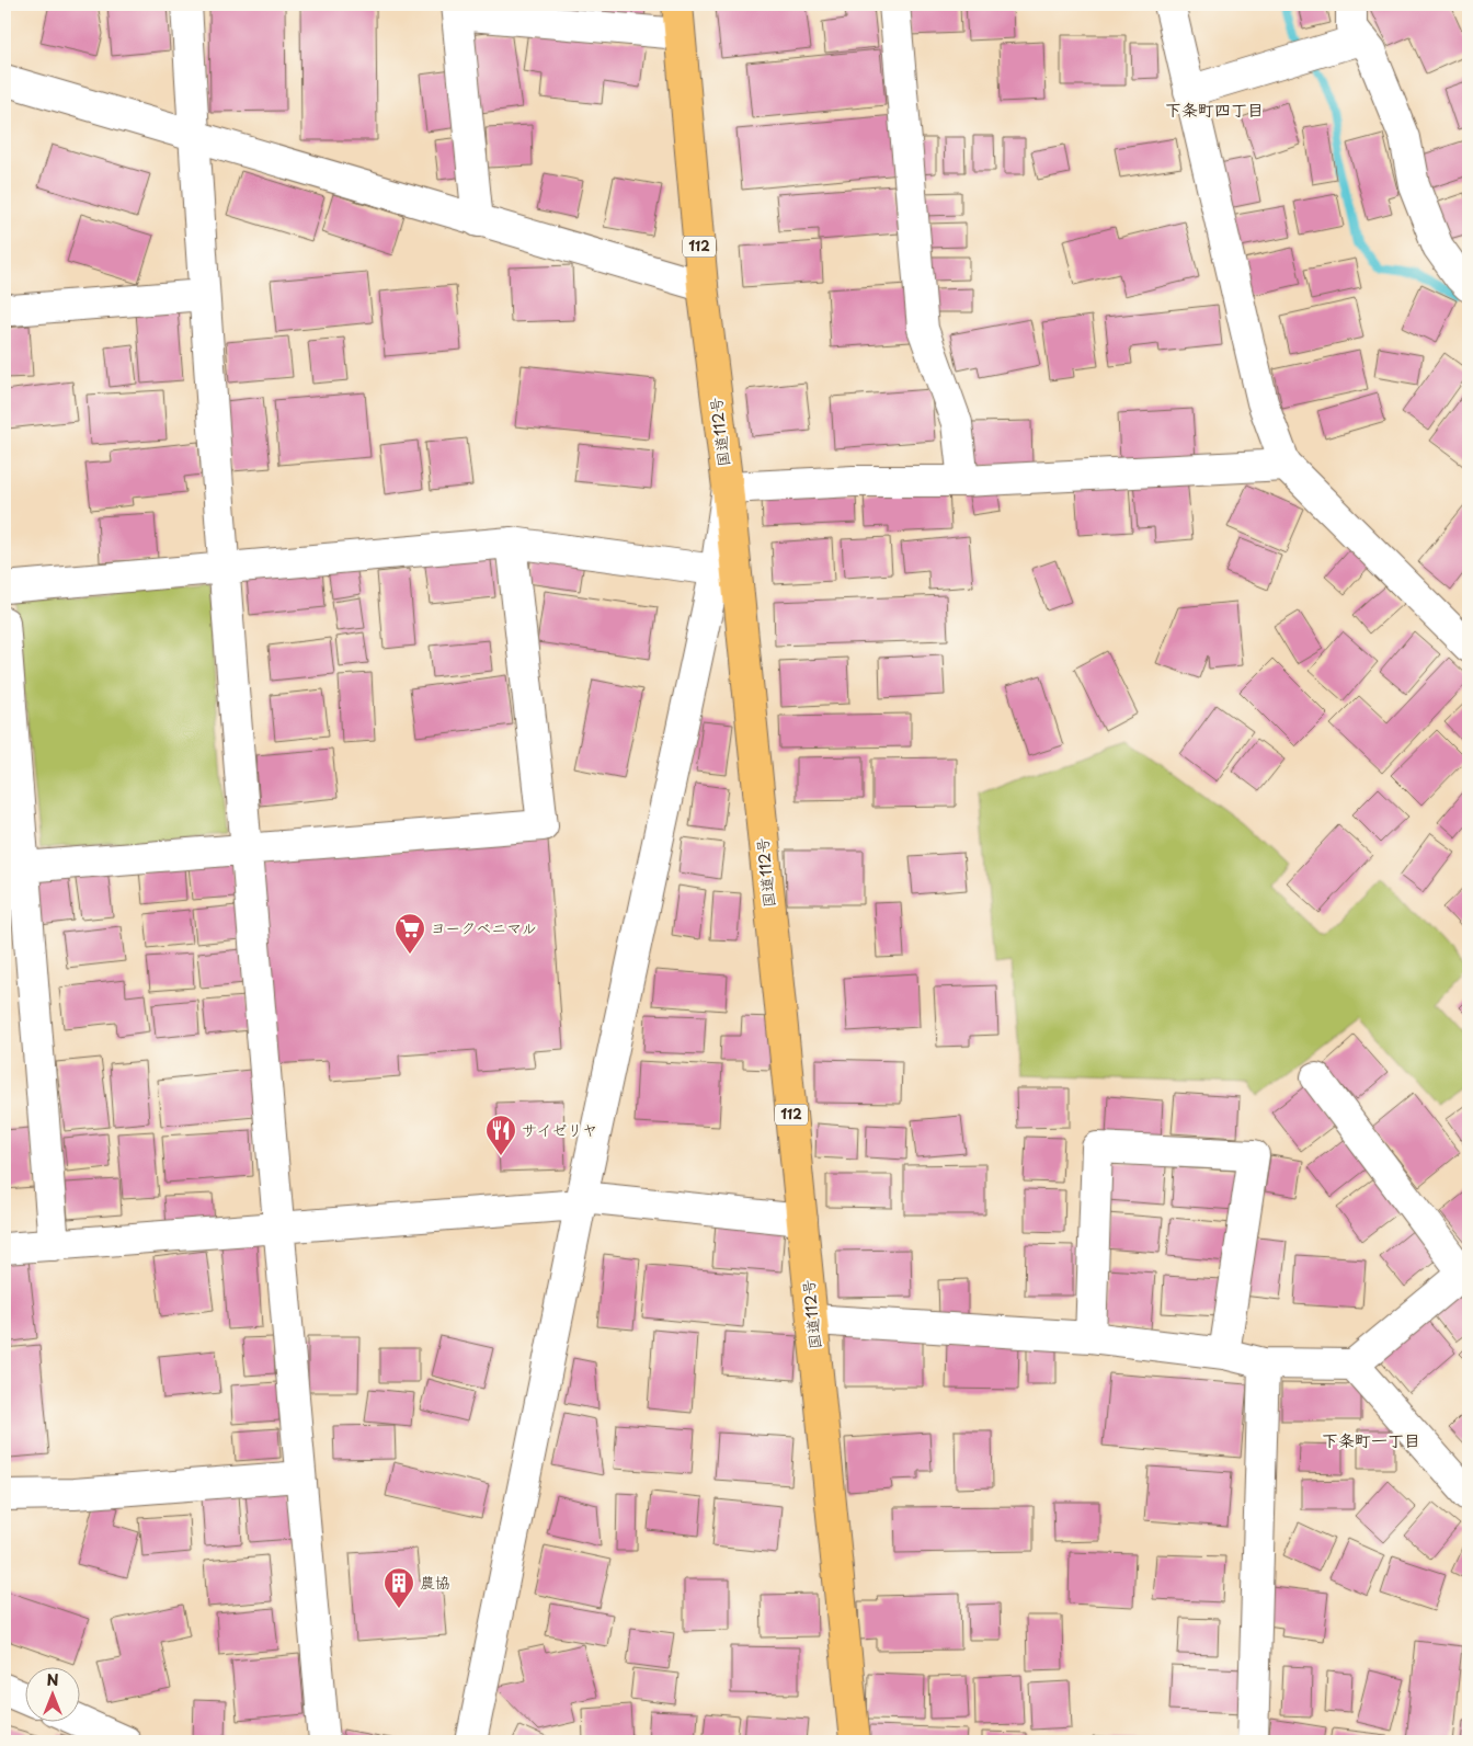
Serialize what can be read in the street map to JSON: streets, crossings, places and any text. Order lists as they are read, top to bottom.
{
  "streets": {
    "highway": ["112", "国道112号"]
  },
  "districts": ["下条町四丁目", "下条町一丁目"],
  "places": {
    "supermarket": ["ヨークベニマル"],
    "restaurant": ["サイゼリヤ"],
    "building": ["農協"]
  },
  "north": "top"
}
